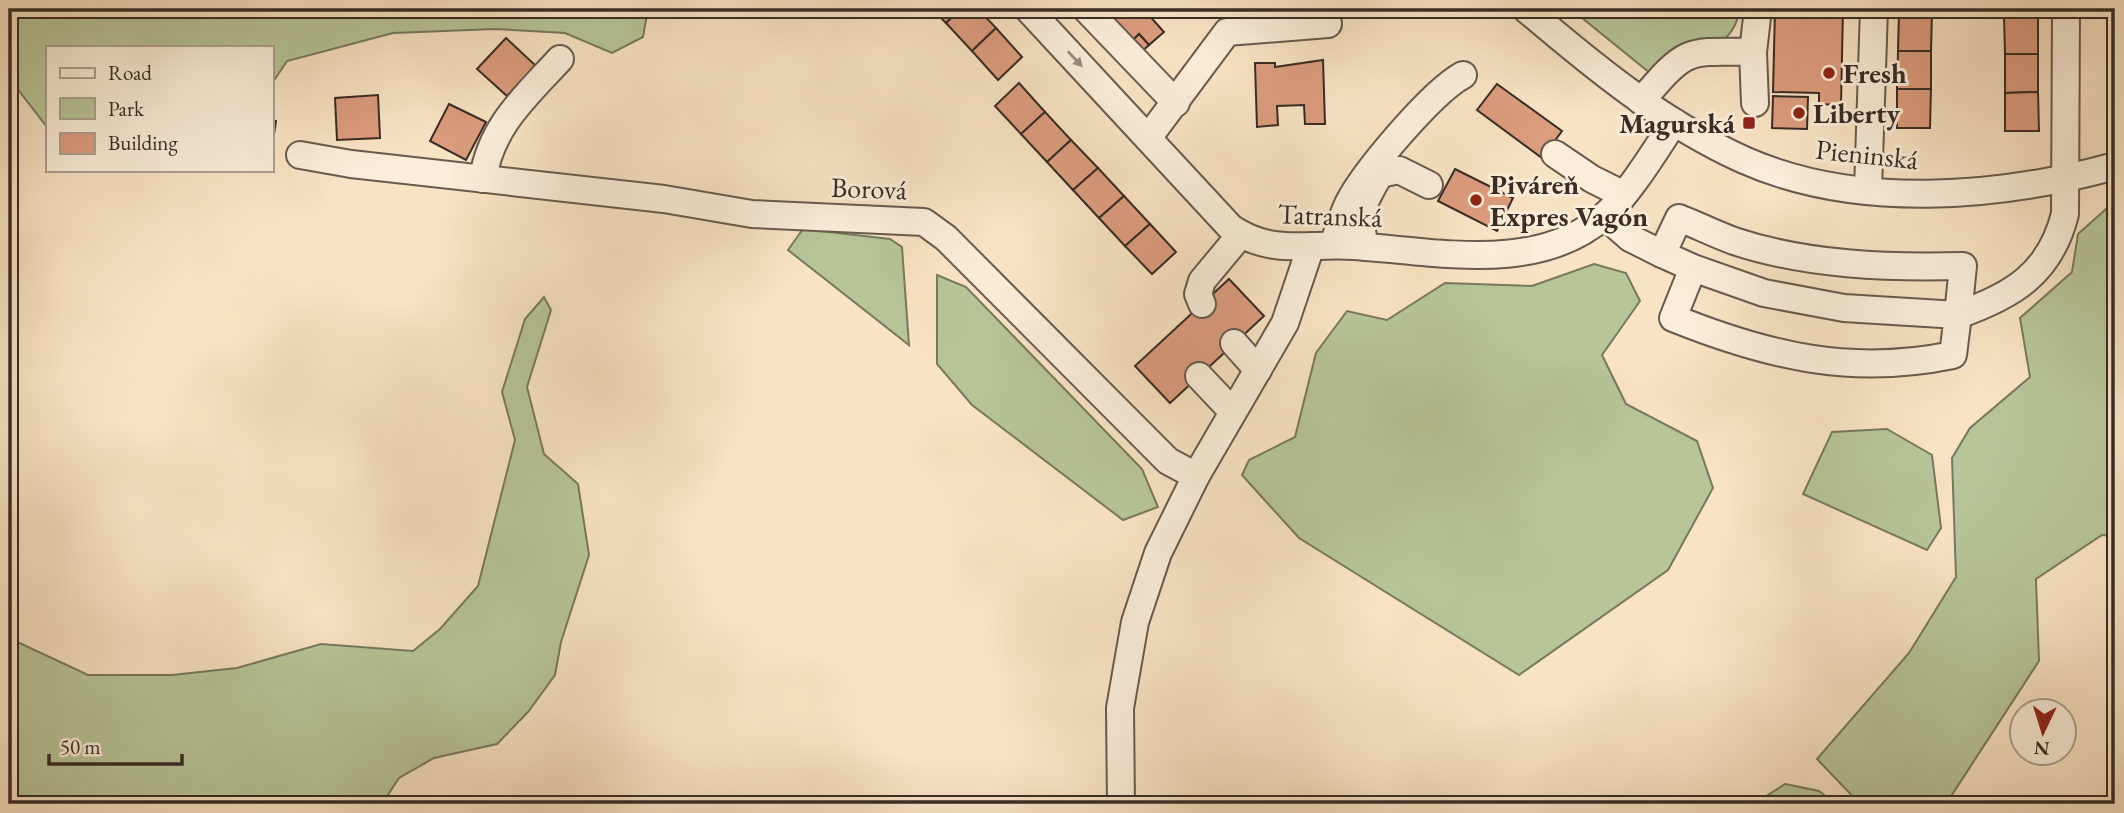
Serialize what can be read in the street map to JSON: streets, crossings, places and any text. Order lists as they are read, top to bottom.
{
  "streets": {
    "street": ["Pieninská", "Borová", "Tatranská"]
  },
  "crossings": [
    ["Pieninská", "Tatranská"]
  ],
  "places": {
    "other": ["Fresh", "Liberty", "Piváreň Expres Vagón"],
    "transit": ["Magurská"]
  },
  "legend": ["Road", "Park", "Building"],
  "scale_bar": "50 m",
  "north": "bottom"
}
